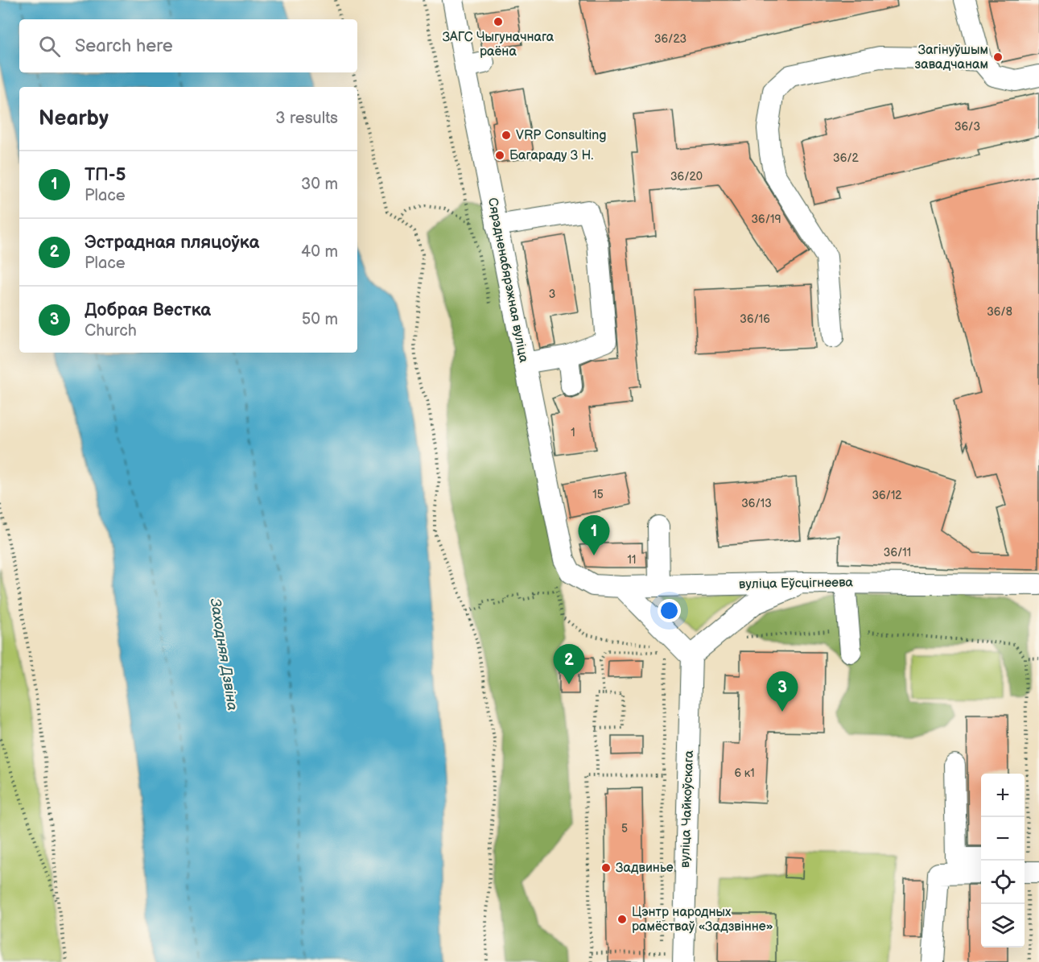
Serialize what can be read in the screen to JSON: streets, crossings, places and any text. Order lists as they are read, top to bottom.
{
  "streets": {
    "street": ["Сярэдненабярэжная вуліца", "вуліца Еўсцігнеева", "вуліца Чайкоўскага"]
  },
  "crossings": [
    ["Сярэдненабярэжная вуліца", "вуліца Еўсцігнеева"]
  ],
  "water": ["Заходняя Дзвіна"],
  "places": [
    "ЗАГС Чыгуначнага раёна",
    "Загінуўшым завадчанам",
    "VRP Consulting",
    "Багараду З Н.",
    "Задвинье",
    "Цэнтр народных рамёстваў «Задзвінне»"
  ],
  "house_numbers": [
    "36/23",
    "36/3",
    "36/2",
    "36/20",
    "36/19",
    "3",
    "36/8",
    "36/16",
    "1",
    "15",
    "36/12",
    "36/13",
    "36/11",
    "11",
    "6 к1",
    "5"
  ],
  "page": {
    "search": "Search here",
    "heading": ["Nearby", "3 results"],
    "list": [
      {
        "mark": "1",
        "name": "ТП-5",
        "note": "Place",
        "value": "30 m"
      },
      {
        "mark": "2",
        "name": "Эстрадная пляцоўка",
        "note": "Place",
        "value": "40 m"
      },
      {
        "mark": "3",
        "name": "Добрая Вестка",
        "note": "Church",
        "value": "50 m"
      }
    ],
    "pins": ["1", "2", "3"],
    "map_buttons": ["+", "−"]
  }
}
